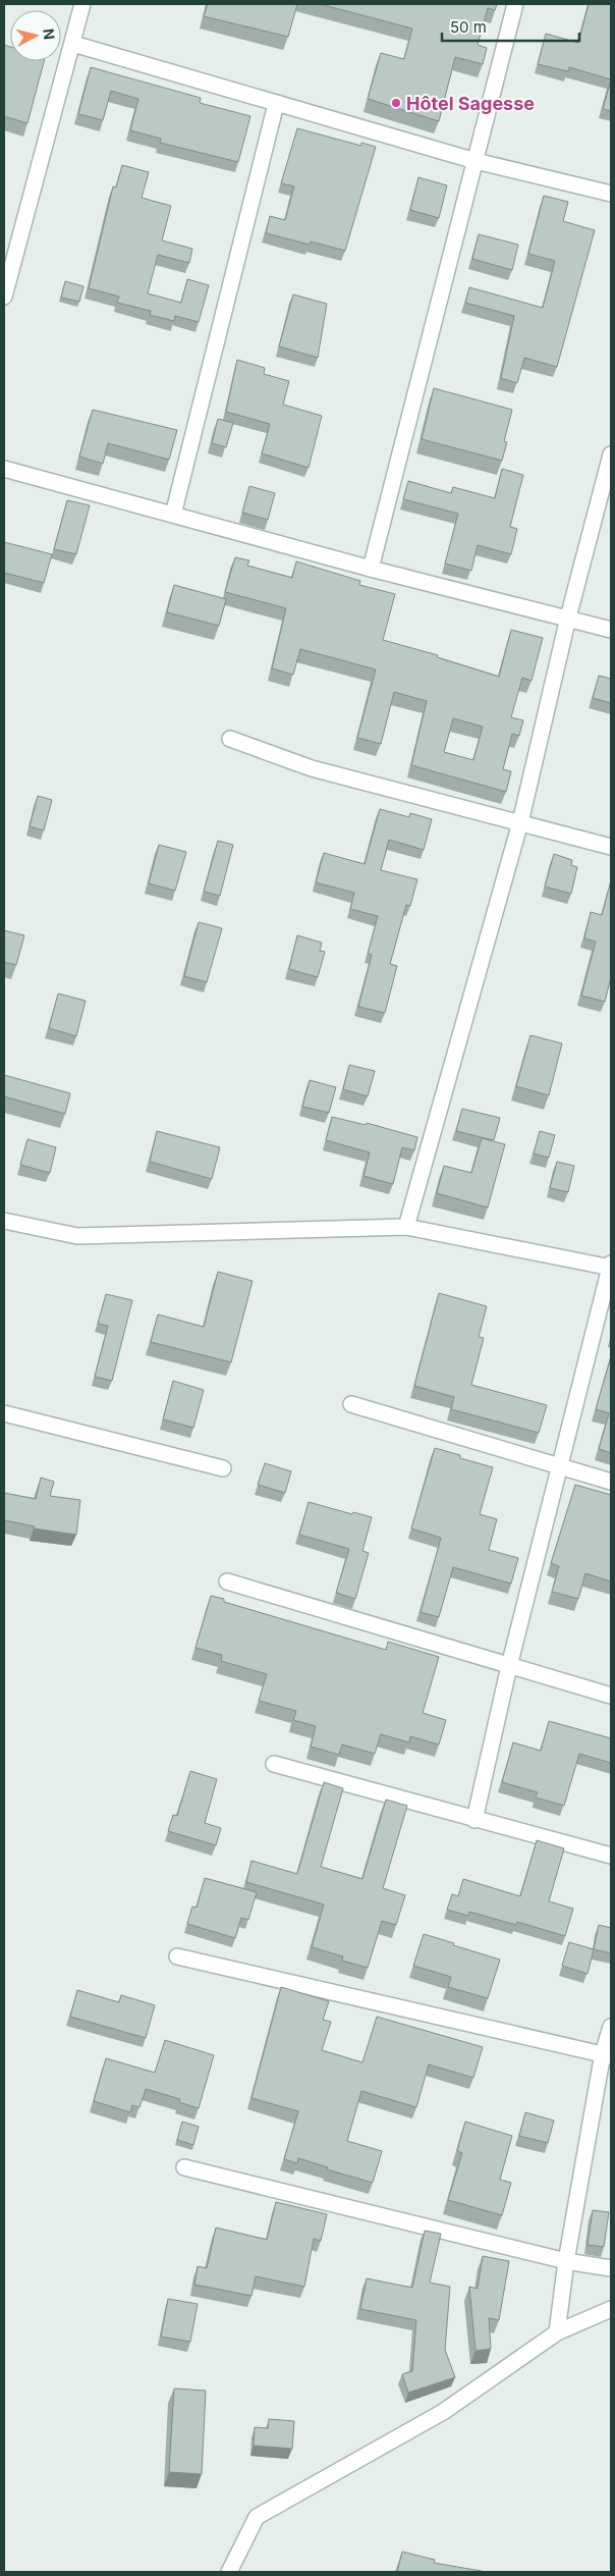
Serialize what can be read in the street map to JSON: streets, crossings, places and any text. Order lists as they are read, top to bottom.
{
  "places": ["Hôtel Sagesse"],
  "scale_bar": "50 m",
  "north": "right"
}
